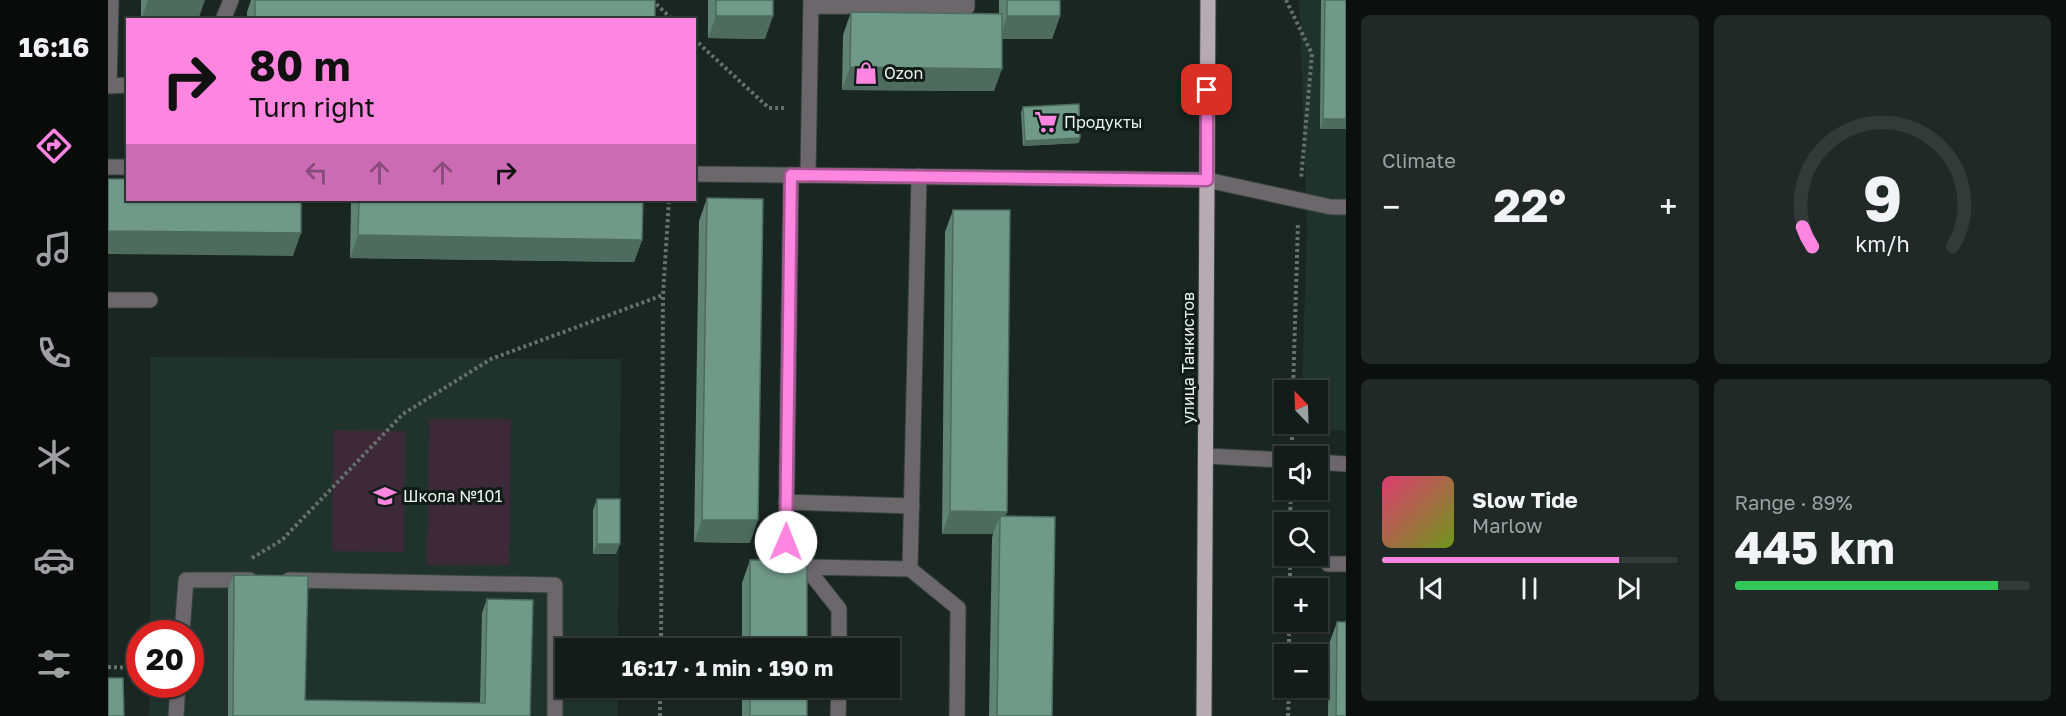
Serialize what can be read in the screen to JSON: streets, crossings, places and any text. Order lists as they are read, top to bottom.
{
  "streets": {
    "main road": ["улица Танкистов"]
  },
  "places": {
    "shop": ["Ozon"],
    "supermarket": ["Продукты"],
    "school or university": ["Школа №101"]
  },
  "north": "top left",
  "page": {
    "tabs": "16:16",
    "tile": [
      "Climate",
      ["Range · 89%", "445 km"]
    ],
    "turn": ["80 m", "Turn right"],
    "heat": ["−", "22°", "+"],
    "map_buttons": ["+", "−"],
    "song": ["Slow Tide", "Marlow"],
    "limit": "20",
    "trip": "16:17 · 1 min · 190 m",
    "gauge": ["9", "km/h"]
  }
}
